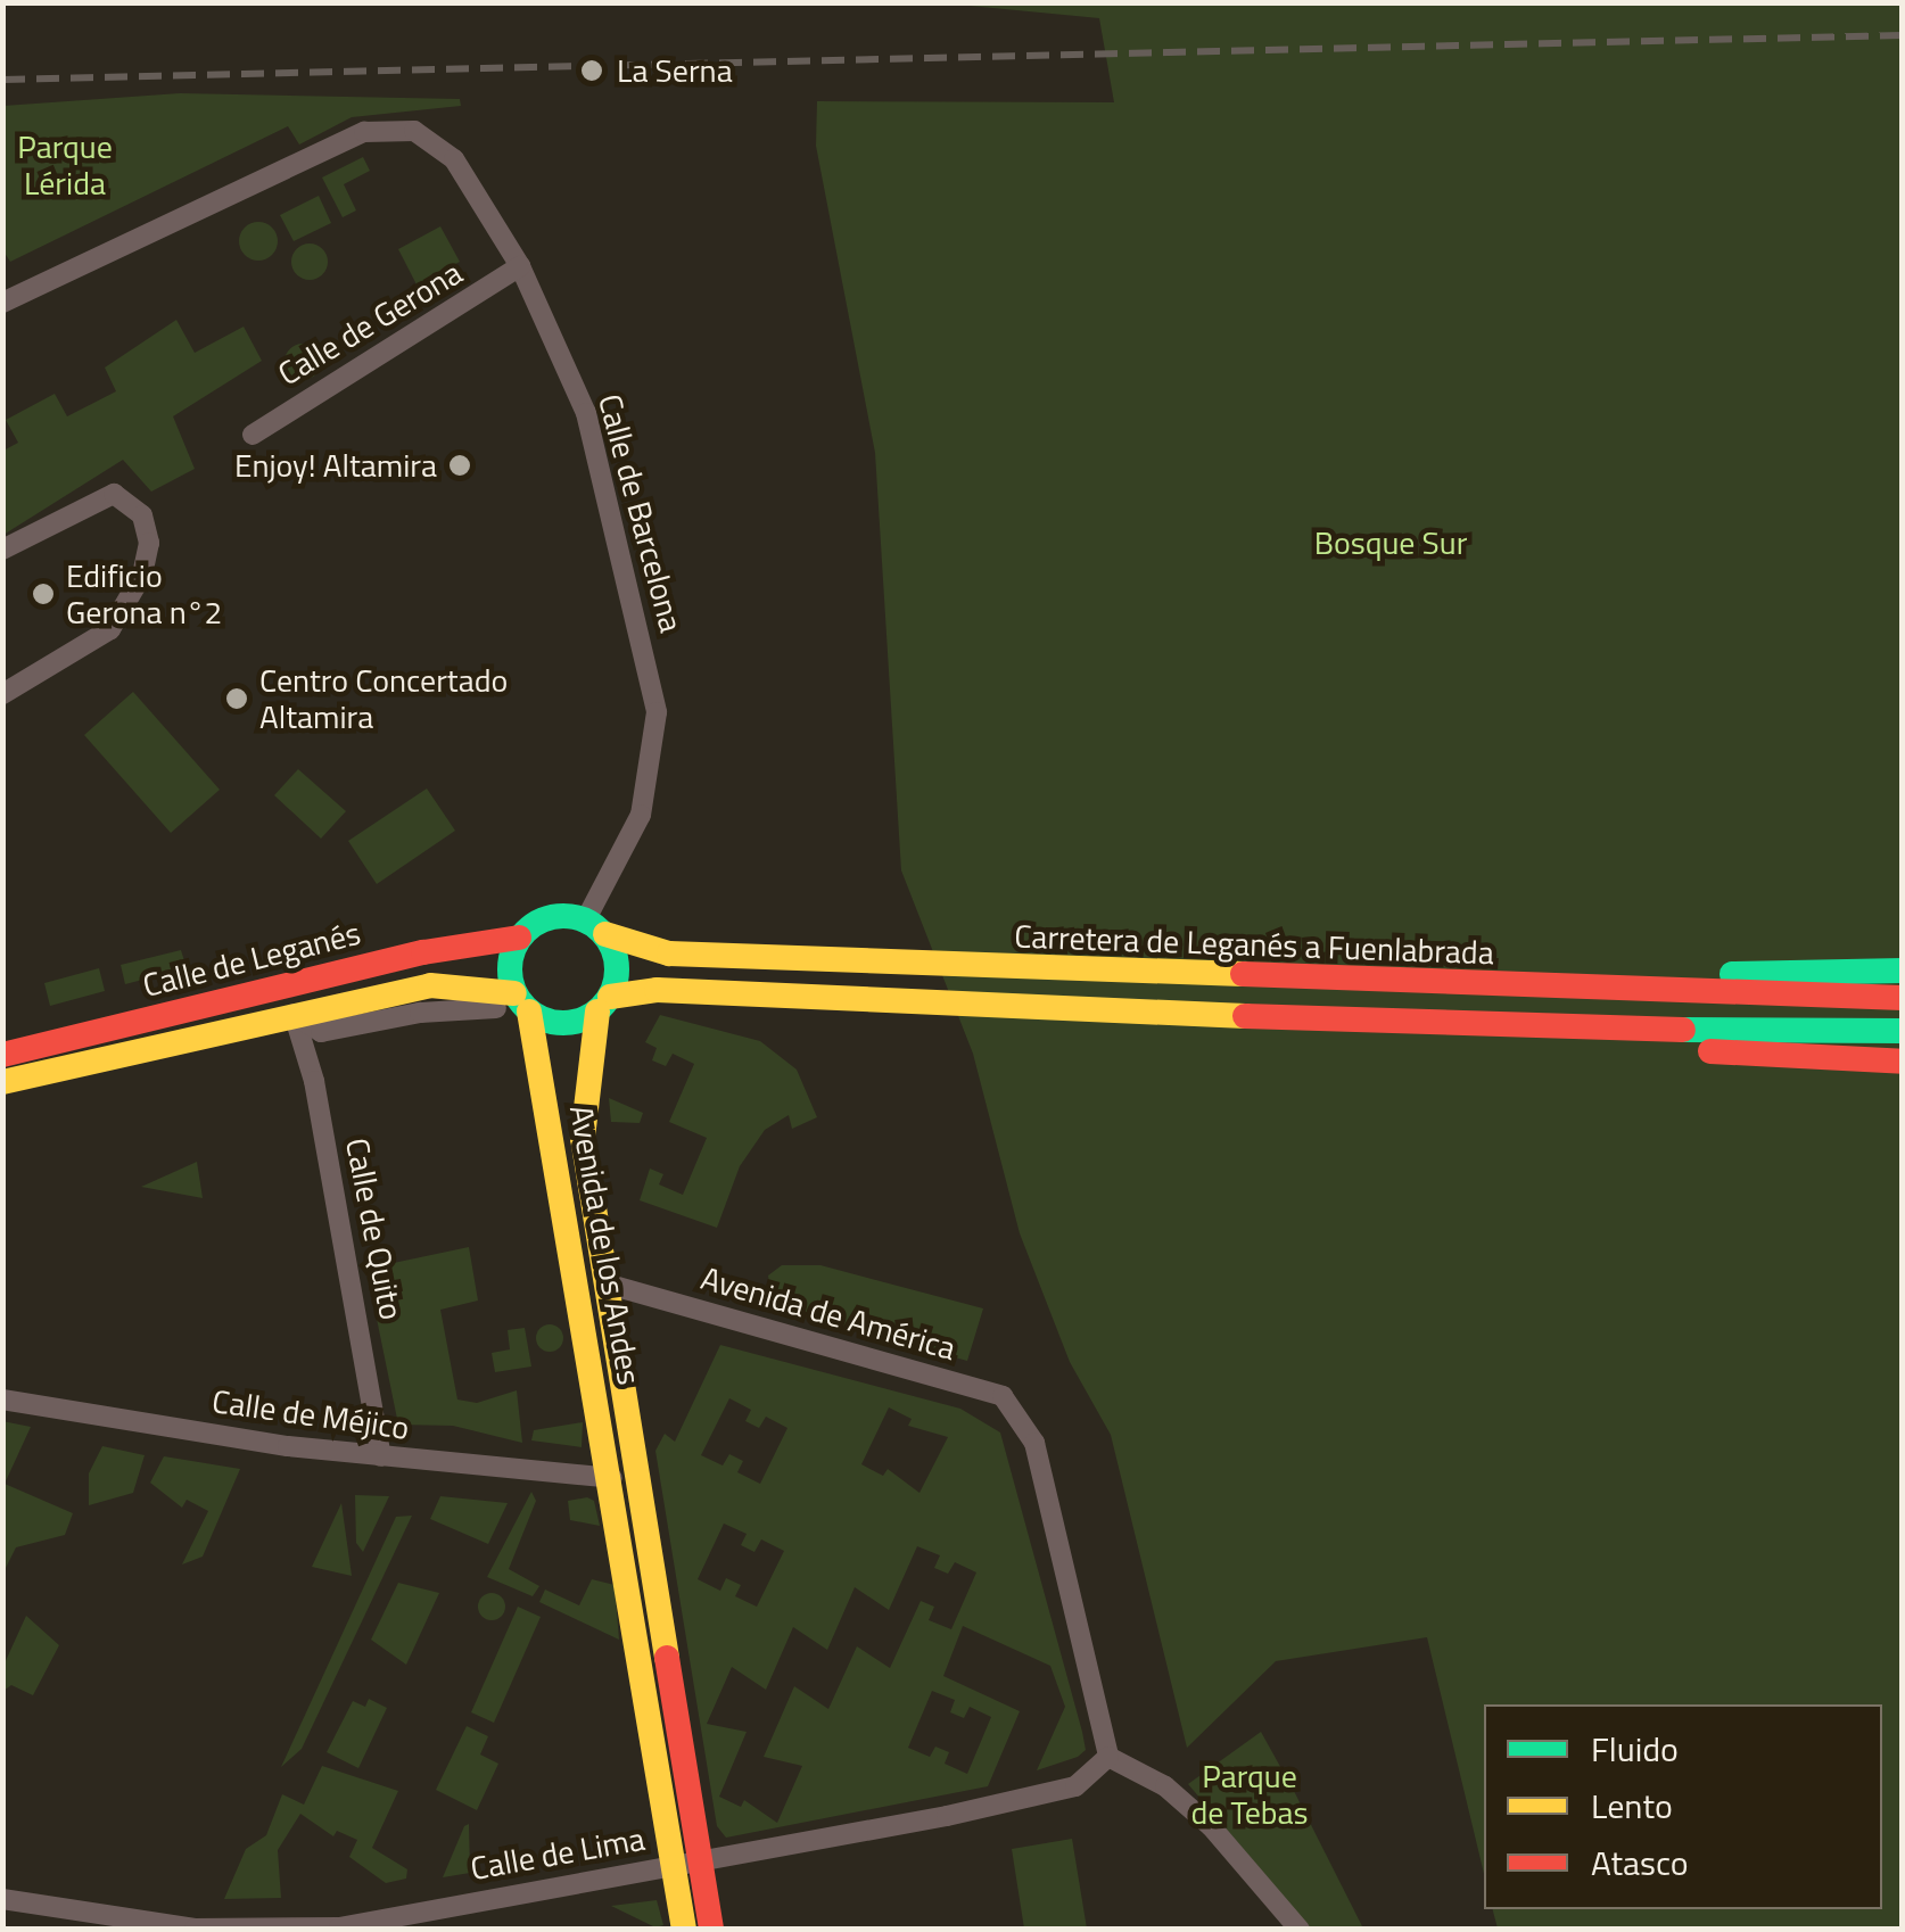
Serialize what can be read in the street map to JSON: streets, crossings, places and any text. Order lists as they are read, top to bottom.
{
  "streets": {
    "main road": ["Carretera de Leganés a Fuenlabrada", "Calle de Leganés", "Avenida de los Andes"],
    "street": [
      "Calle de Gerona",
      "Calle de Barcelona",
      "Calle de Quito",
      "Avenida de América",
      "Calle de Méjico",
      "Calle de Lima"
    ]
  },
  "crossings": [
    ["Calle de Gerona", "Calle de Barcelona"],
    ["Calle de Barcelona", "Carretera de Leganés a Fuenlabrada"],
    ["Calle de Barcelona", "Calle de Leganés"],
    ["Calle de Barcelona", "Avenida de los Andes"],
    ["Carretera de Leganés a Fuenlabrada", "Calle de Leganés"],
    ["Carretera de Leganés a Fuenlabrada", "Avenida de los Andes"],
    ["Calle de Leganés", "Calle de Quito"],
    ["Calle de Leganés", "Avenida de los Andes"],
    ["Calle de Quito", "Calle de Méjico"],
    ["Avenida de los Andes", "Avenida de América"],
    ["Avenida de los Andes", "Calle de Méjico"],
    ["Avenida de los Andes", "Calle de Lima"],
    ["Avenida de América", "Calle de Lima"]
  ],
  "parks": ["Parque Lérida", "Bosque Sur", "Parque de Tebas"],
  "places": [
    "La Serna",
    "Enjoy! Altamira",
    "Edificio Gerona n°2",
    "Centro Concertado Altamira"
  ],
  "legend": ["Fluido", "Lento", "Atasco"]
}
